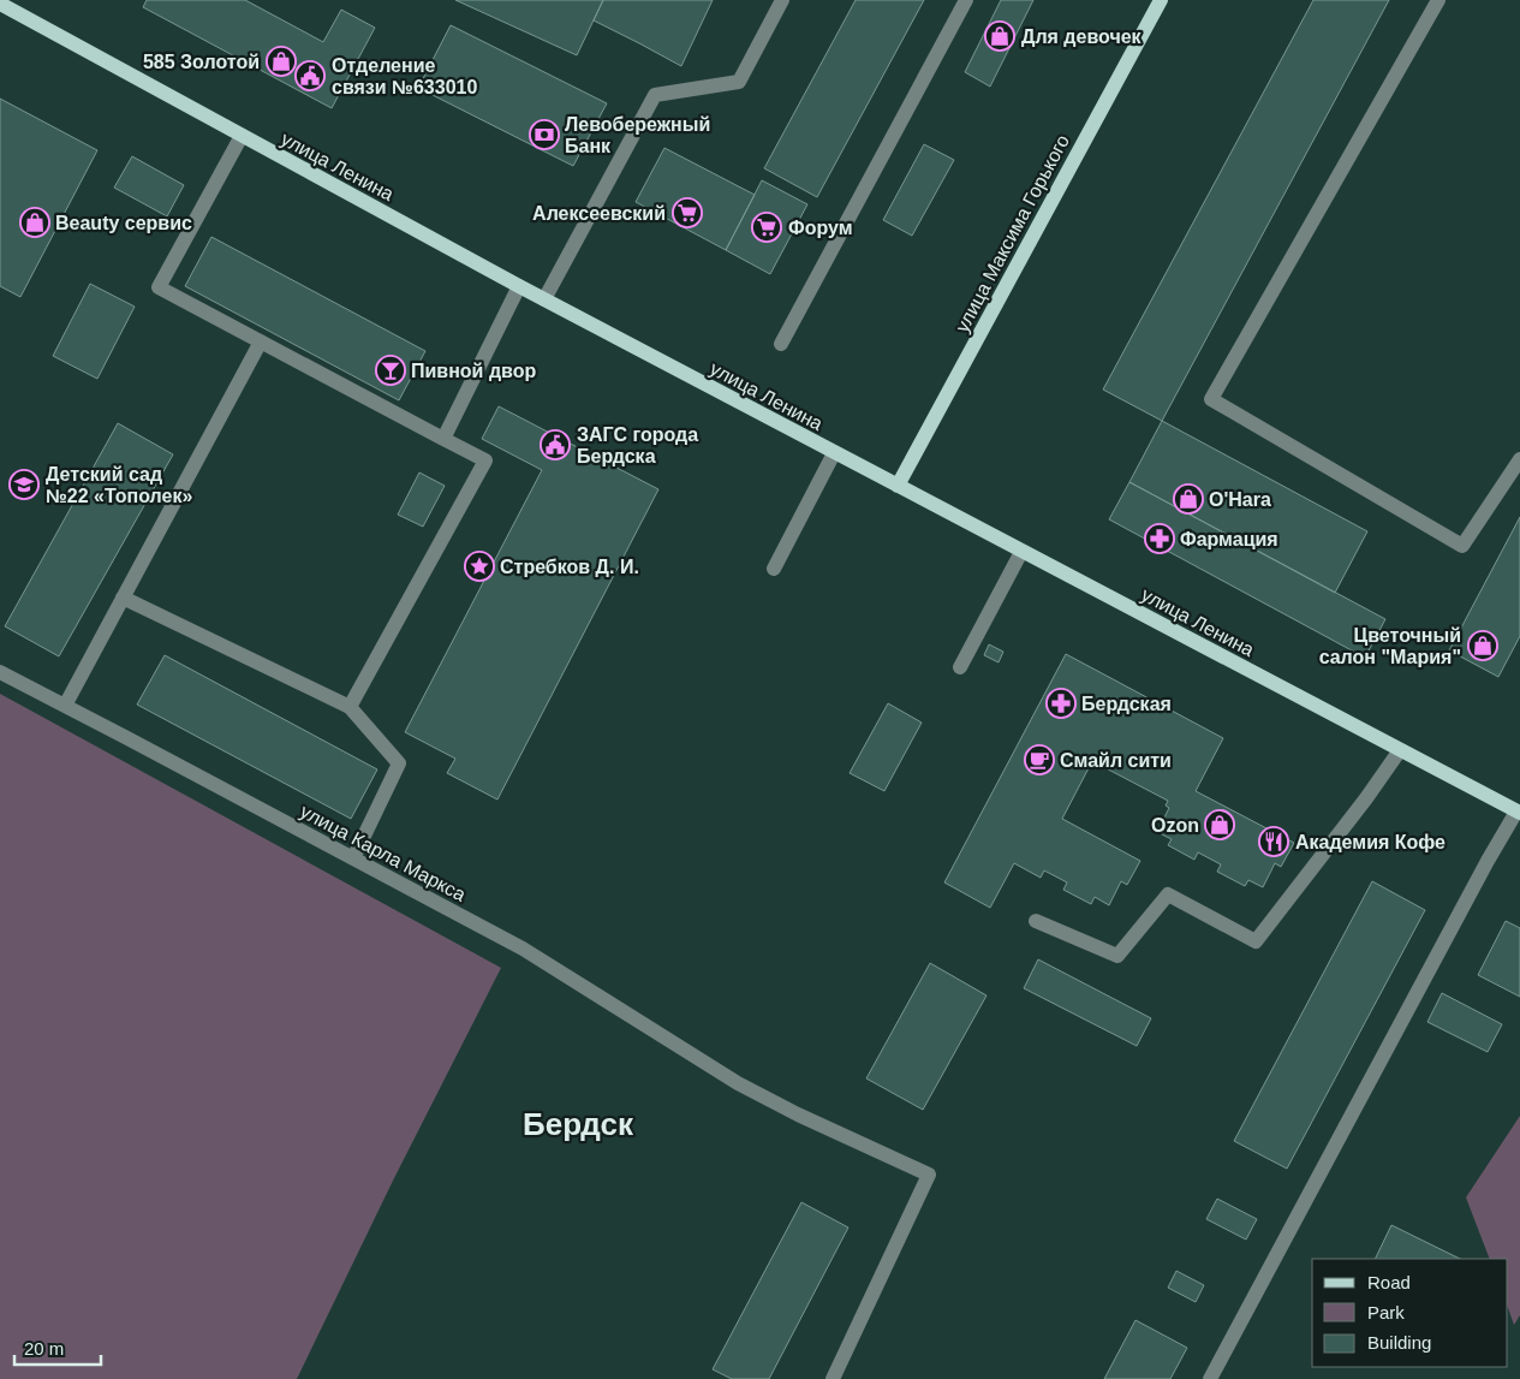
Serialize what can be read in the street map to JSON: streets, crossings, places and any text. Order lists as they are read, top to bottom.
{
  "streets": {
    "main road": ["улица Ленина", "улица Максима Горького"],
    "street": ["улица Карла Маркса"]
  },
  "crossings": [
    ["улица Ленина", "улица Максима Горького"]
  ],
  "districts": ["Бердск"],
  "places": {
    "shop": [
      "Для девочек",
      "585 Золотой",
      "Beauty сервис",
      "O'Hara",
      "Цветочный салон \"Мария\"",
      "Ozon"
    ],
    "public building": ["Отделение связи №633010", "ЗАГС города Бердска"],
    "bank": ["Левобережный Банк"],
    "supermarket": ["Алексеевский", "Форум"],
    "bar": ["Пивной двор"],
    "school or university": ["Детский сад №22 «Тополек»"],
    "pharmacy": ["Фармация", "Бердская"],
    "place": ["Стребков Д. И."],
    "cafe": ["Смайл сити"],
    "restaurant": ["Академия Кофе"]
  },
  "legend": ["Road", "Park", "Building"],
  "scale_bar": "20 m"
}
